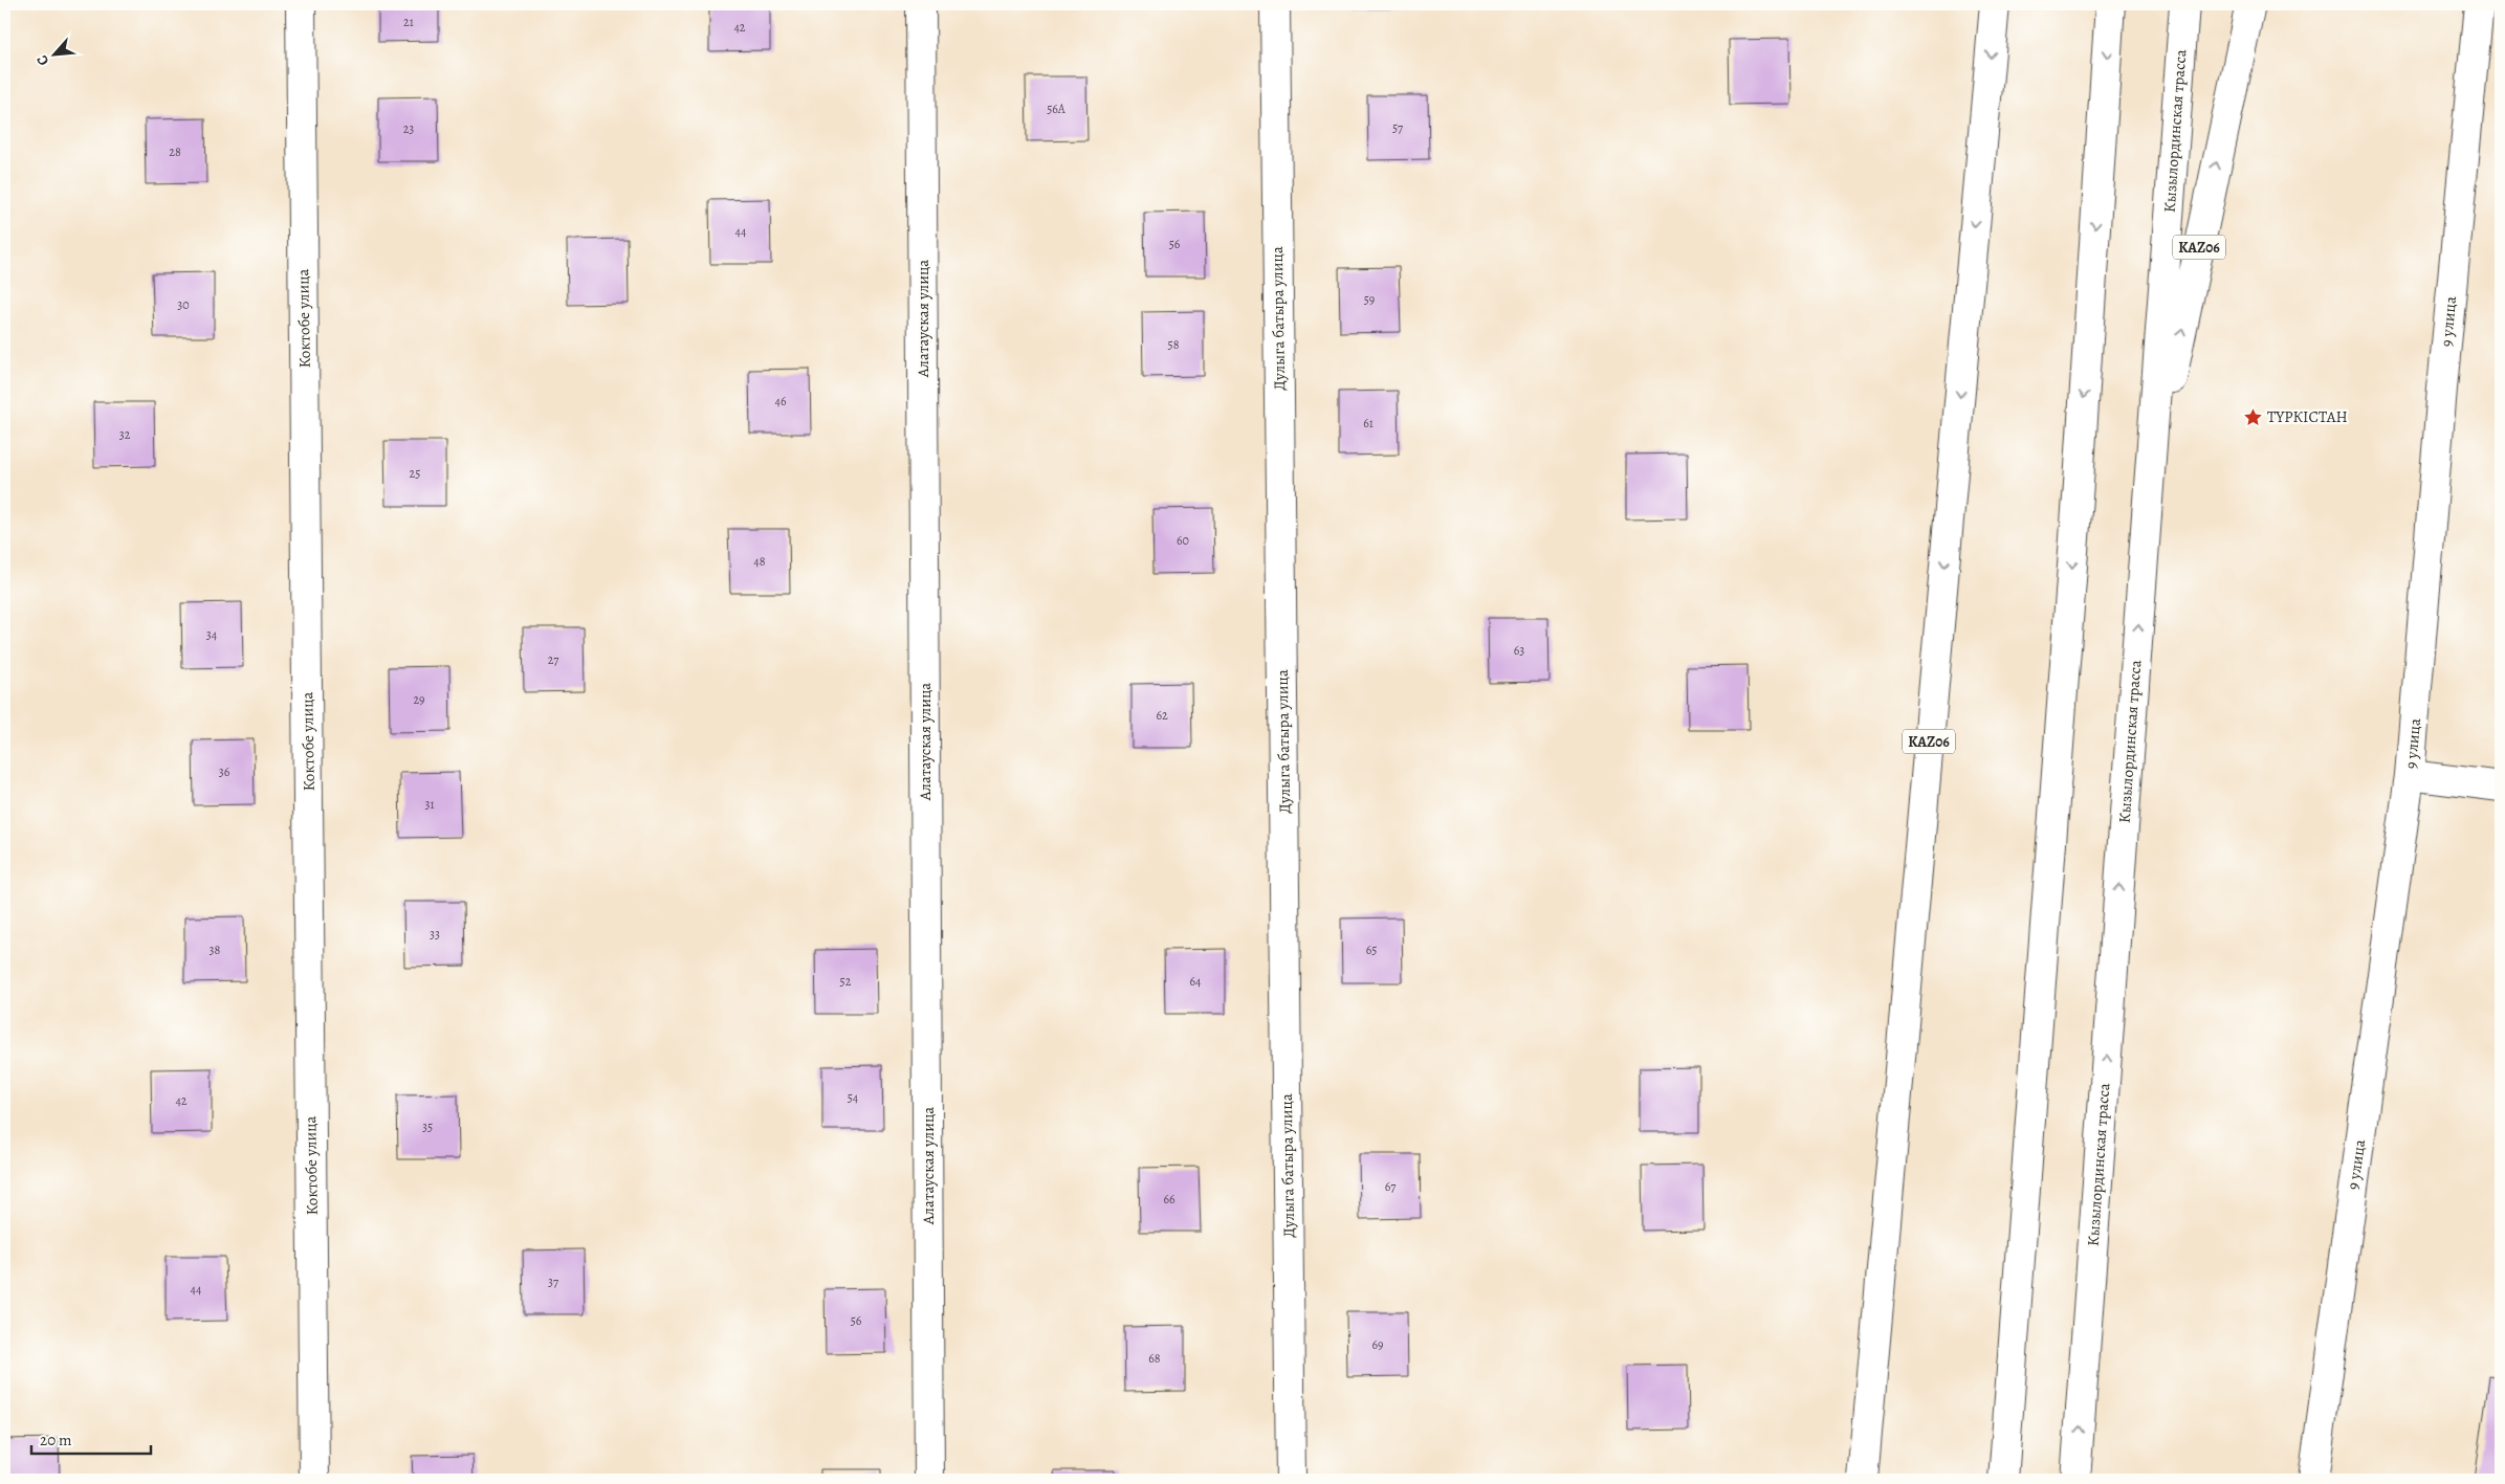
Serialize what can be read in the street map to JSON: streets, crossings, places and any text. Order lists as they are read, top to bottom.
{
  "streets": {
    "main road": [
      "Кызылординская трасса",
      "KАZ06",
      "Коктобе улица",
      "Алатауская улица",
      "Дулыга батыра улица",
      "9 улица"
    ]
  },
  "crossings": [
    ["Кызылординская трасса", "KАZ06"]
  ],
  "places": {
    "place": ["ТҮРКIСТАН"]
  },
  "house_numbers": [
    "21",
    "42",
    "56А",
    "57",
    "23",
    "28",
    "44",
    "56",
    "59",
    "30",
    "58",
    "46",
    "61",
    "32",
    "25",
    "60",
    "48",
    "34",
    "63",
    "27",
    "29",
    "62",
    "36",
    "31",
    "33",
    "38",
    "65",
    "52",
    "64",
    "54",
    "42",
    "35",
    "67",
    "66",
    "37",
    "44",
    "56",
    "69",
    "68"
  ],
  "scale_bar": "20 m",
  "north": "bottom left"
}
